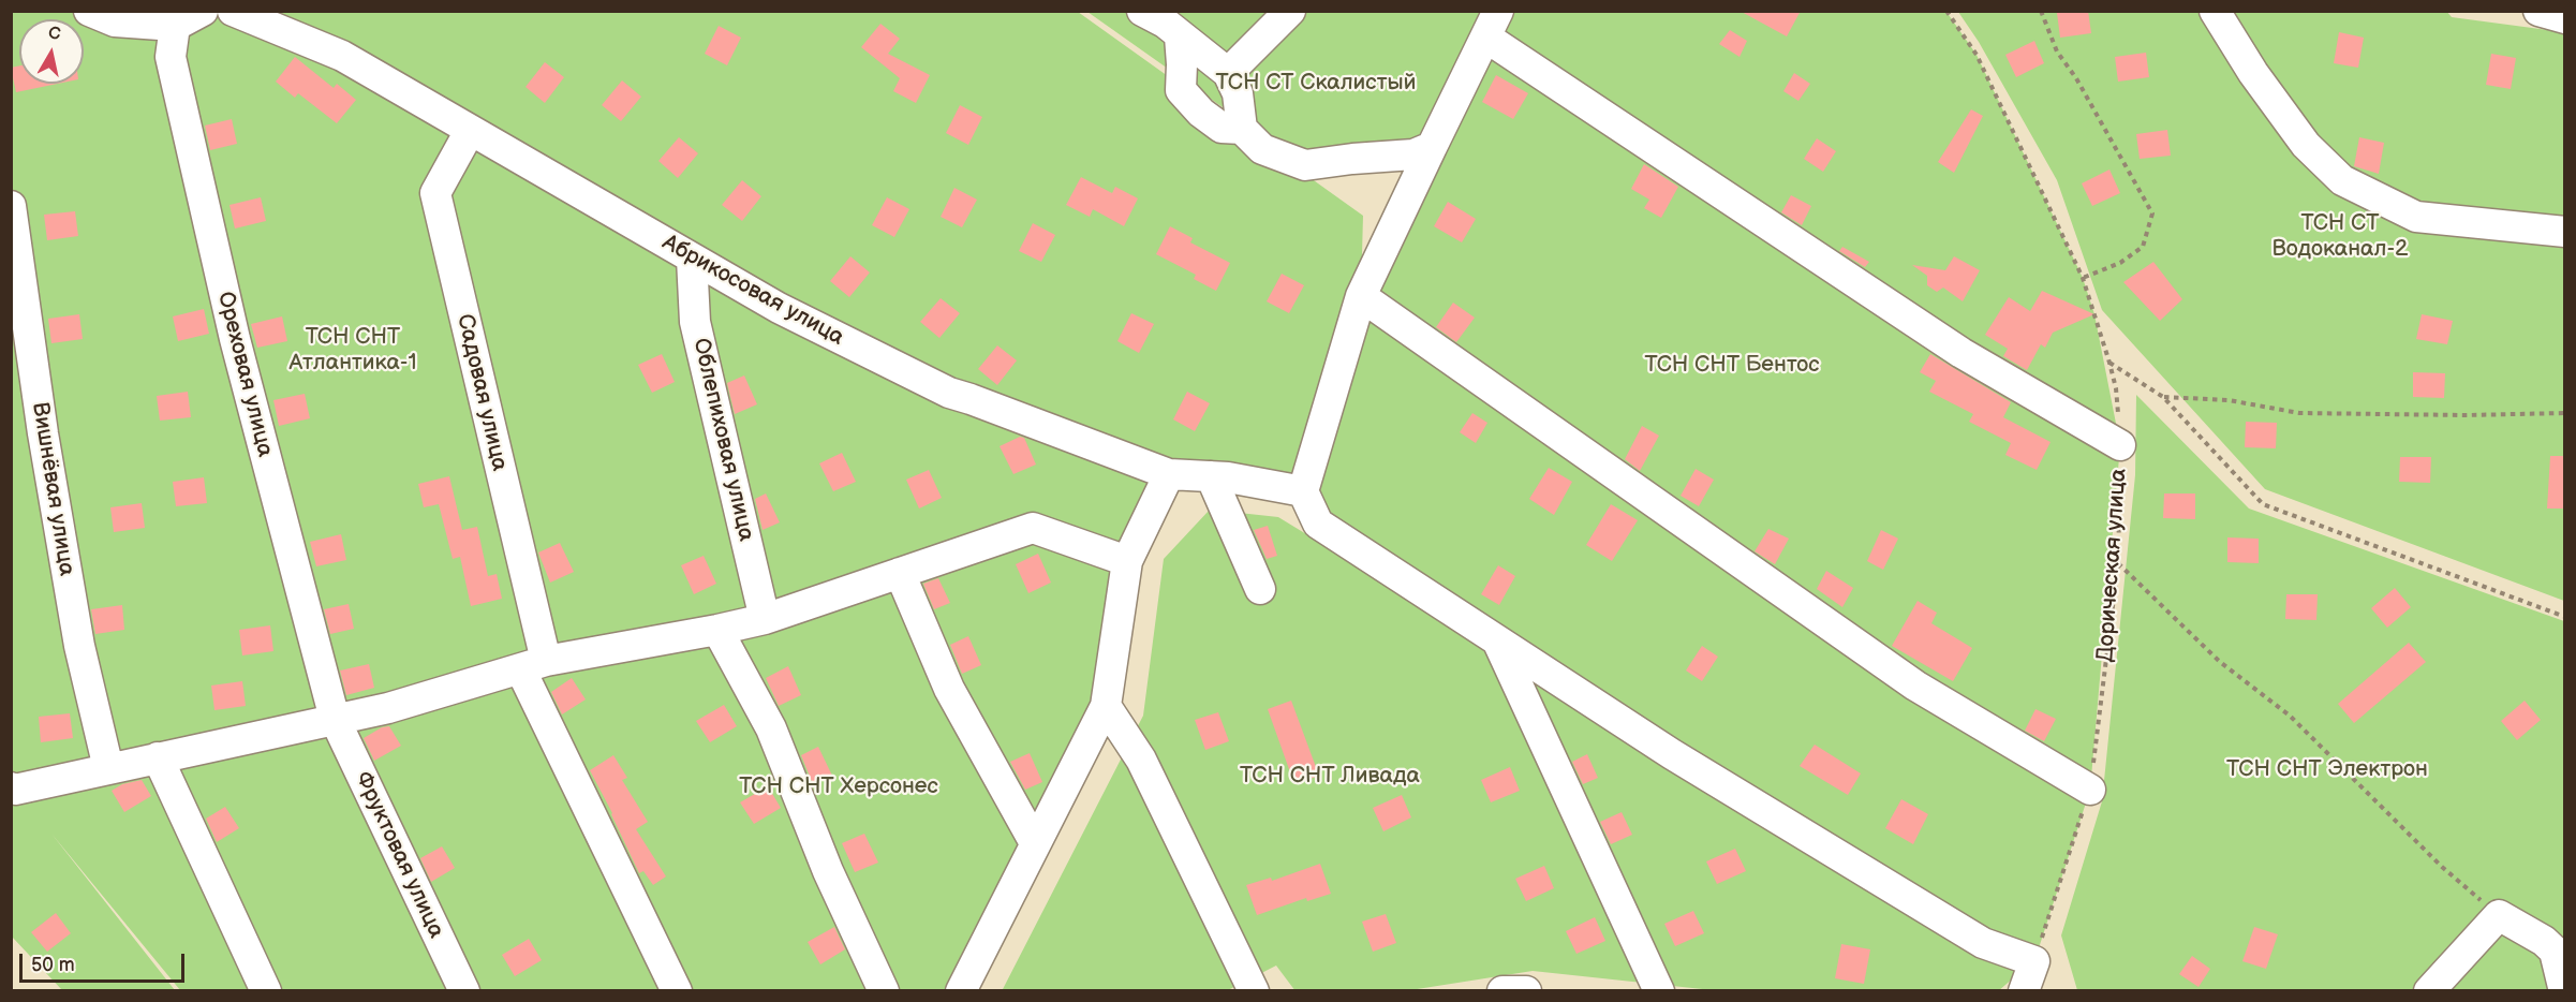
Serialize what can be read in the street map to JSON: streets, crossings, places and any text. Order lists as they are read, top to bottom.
{
  "streets": {
    "lane": [
      "Абрикосовая улица",
      "Ореховая улица",
      "Садовая улица",
      "Облепиховая улица",
      "Вишнёвая улица",
      "Фруктовая улица"
    ],
    "path": ["Дорическая улица"]
  },
  "crossings": [
    ["Абрикосовая улица", "Садовая улица"],
    ["Абрикосовая улица", "Облепиховая улица"],
    ["Ореховая улица", "Фруктовая улица"]
  ],
  "parks": [
    "ТСН СТ Скалистый",
    "ТСН СТ Водоканал-2",
    "ТСН СНТ Атлантика-1",
    "ТСН СНТ Бентос",
    "ТСН СНТ Электрон",
    "ТСН СНТ Ливада",
    "ТСН СНТ Херсонес"
  ],
  "scale_bar": "50 m",
  "north": "top"
}
